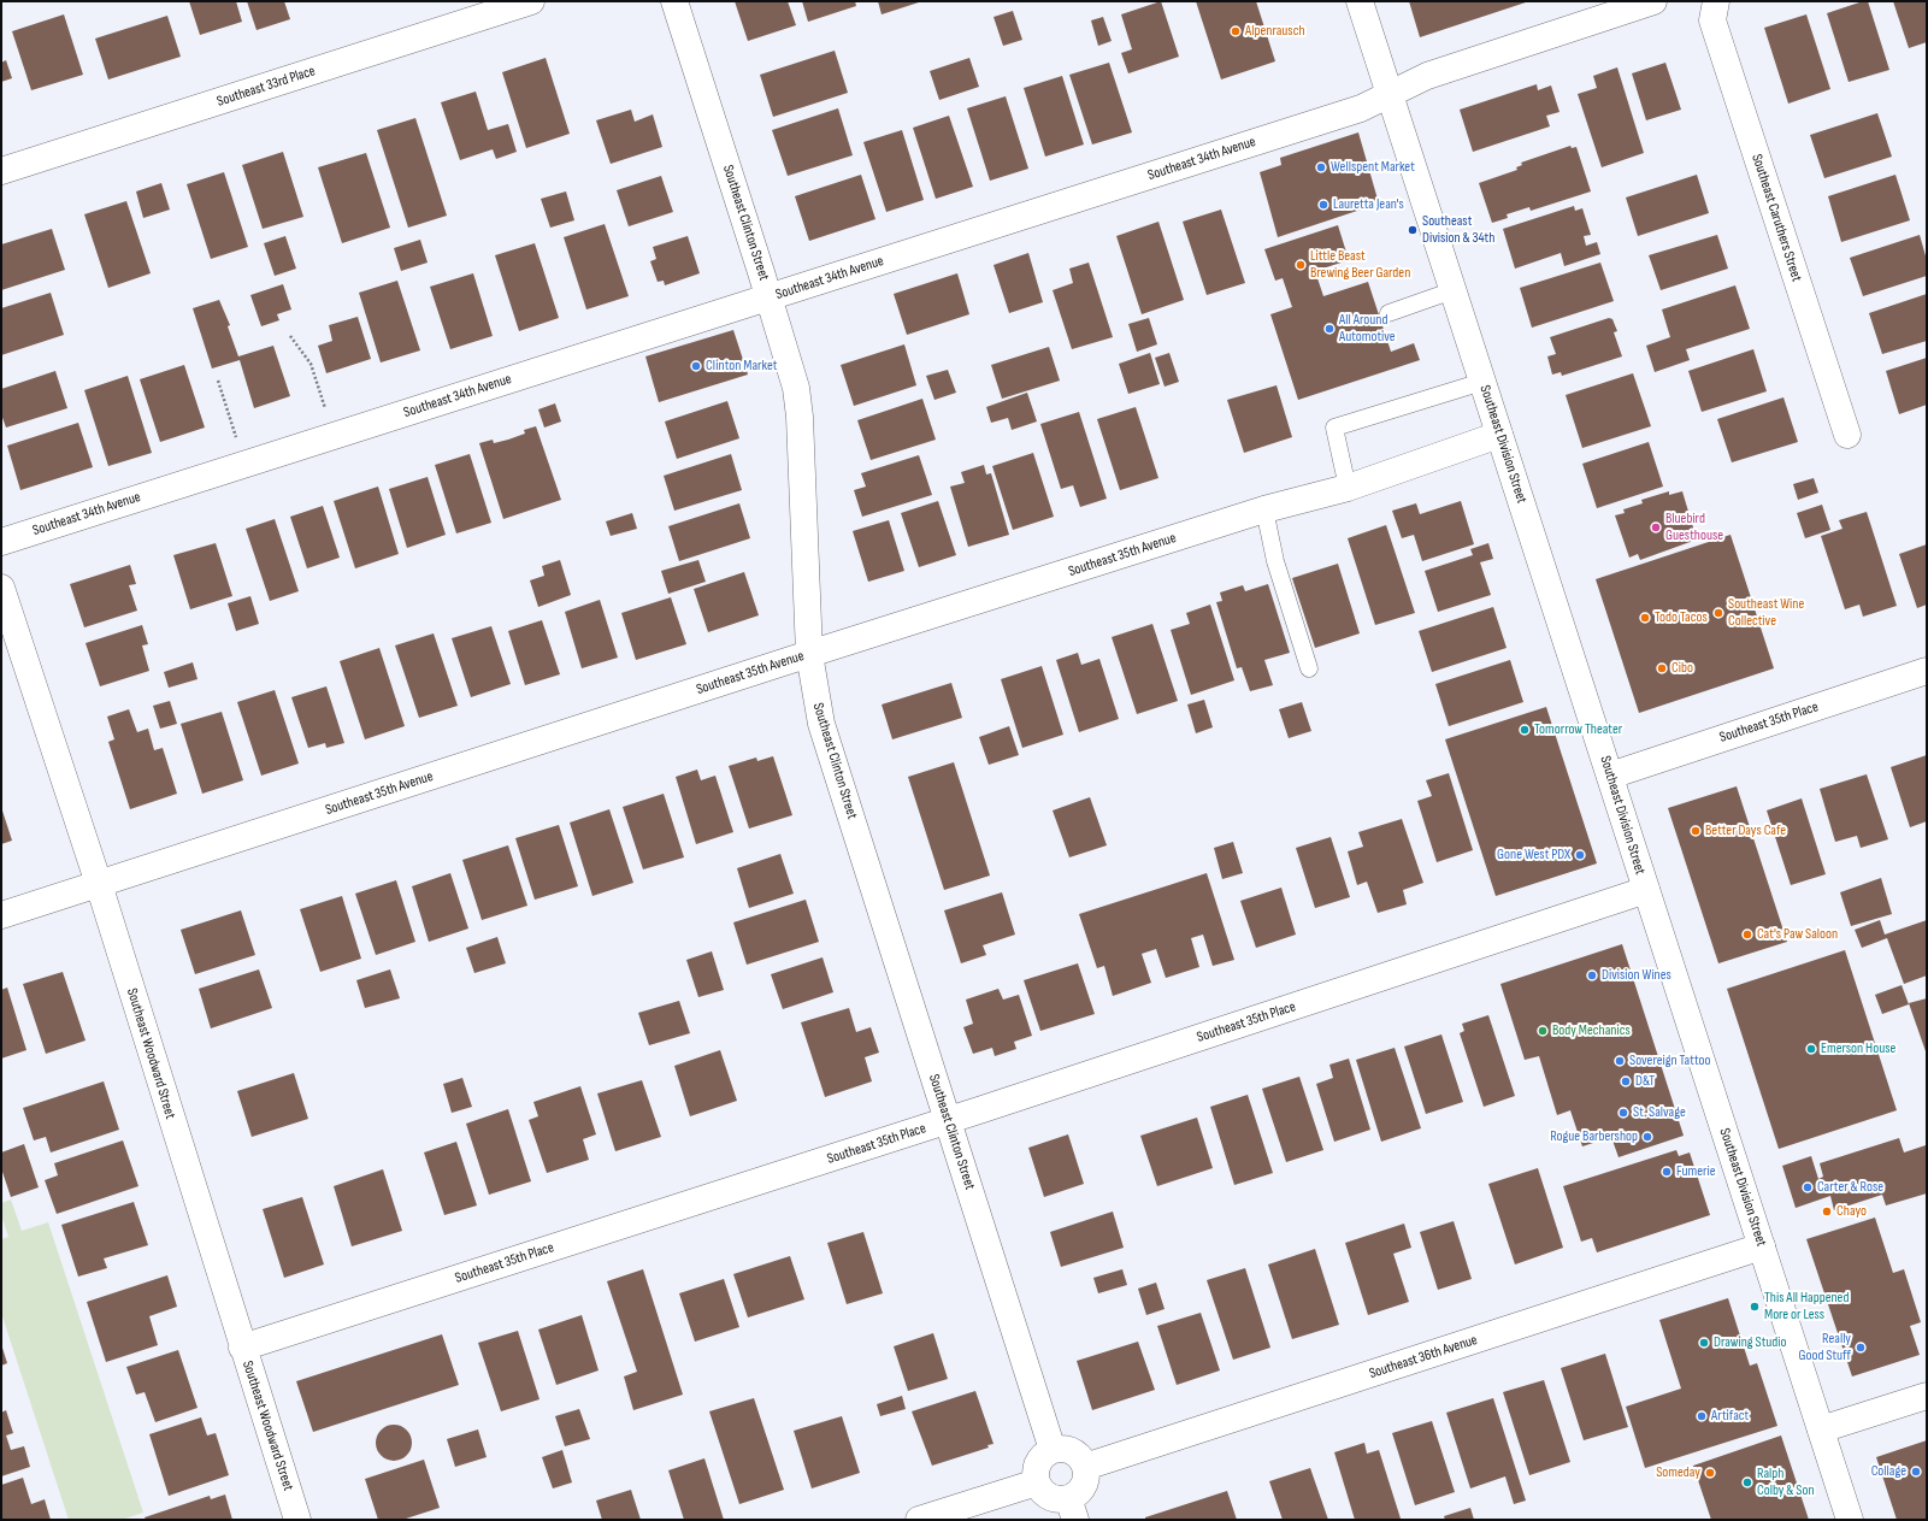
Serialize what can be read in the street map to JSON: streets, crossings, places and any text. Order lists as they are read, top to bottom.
{
  "streets": {
    "street": [
      "Southeast 33rd Place",
      "Southeast 34th Avenue",
      "Southeast Caruthers Street",
      "Southeast Clinton Street",
      "Southeast Division Street",
      "Southeast 35th Avenue",
      "Southeast 35th Place",
      "Southeast Woodward Street",
      "Southeast 36th Avenue"
    ]
  },
  "crossings": [
    ["Southeast 34th Avenue", "Southeast Clinton Street"],
    ["Southeast 34th Avenue", "Southeast Division Street"],
    ["Southeast Clinton Street", "Southeast 35th Avenue"],
    ["Southeast Clinton Street", "Southeast 35th Place"],
    ["Southeast Clinton Street", "Southeast 36th Avenue"],
    ["Southeast Division Street", "Southeast 35th Avenue"],
    ["Southeast Division Street", "Southeast 35th Place"],
    ["Southeast Division Street", "Southeast 36th Avenue"],
    ["Southeast 35th Avenue", "Southeast Woodward Street"],
    ["Southeast 35th Place", "Southeast Woodward Street"]
  ],
  "places": [
    "Alpenrausch",
    "Wellspent Market",
    "Lauretta Jean's",
    "Southeast Division & 34th",
    "Little Beast Brewing Beer Garden",
    "All Around Automotive",
    "Clinton Market",
    "Bluebird Guesthouse",
    "Southeast Wine Collective",
    "Todo Tacos",
    "Cibo",
    "Tomorrow Theater",
    "Better Days Cafe",
    "Gone West PDX",
    "Cat's Paw Saloon",
    "Division Wines",
    "Body Mechanics",
    "Emerson House",
    "Sovereign Tattoo",
    "D&T",
    "St. Salvage",
    "Rogue Barbershop",
    "Fumerie",
    "Carter & Rose",
    "Chayo",
    "This All Happened More or Less",
    "Drawing Studio",
    "Really Good Stuff",
    "Artifact",
    "Collage",
    "Someday",
    "Ralph Colby & Son"
  ]
}
